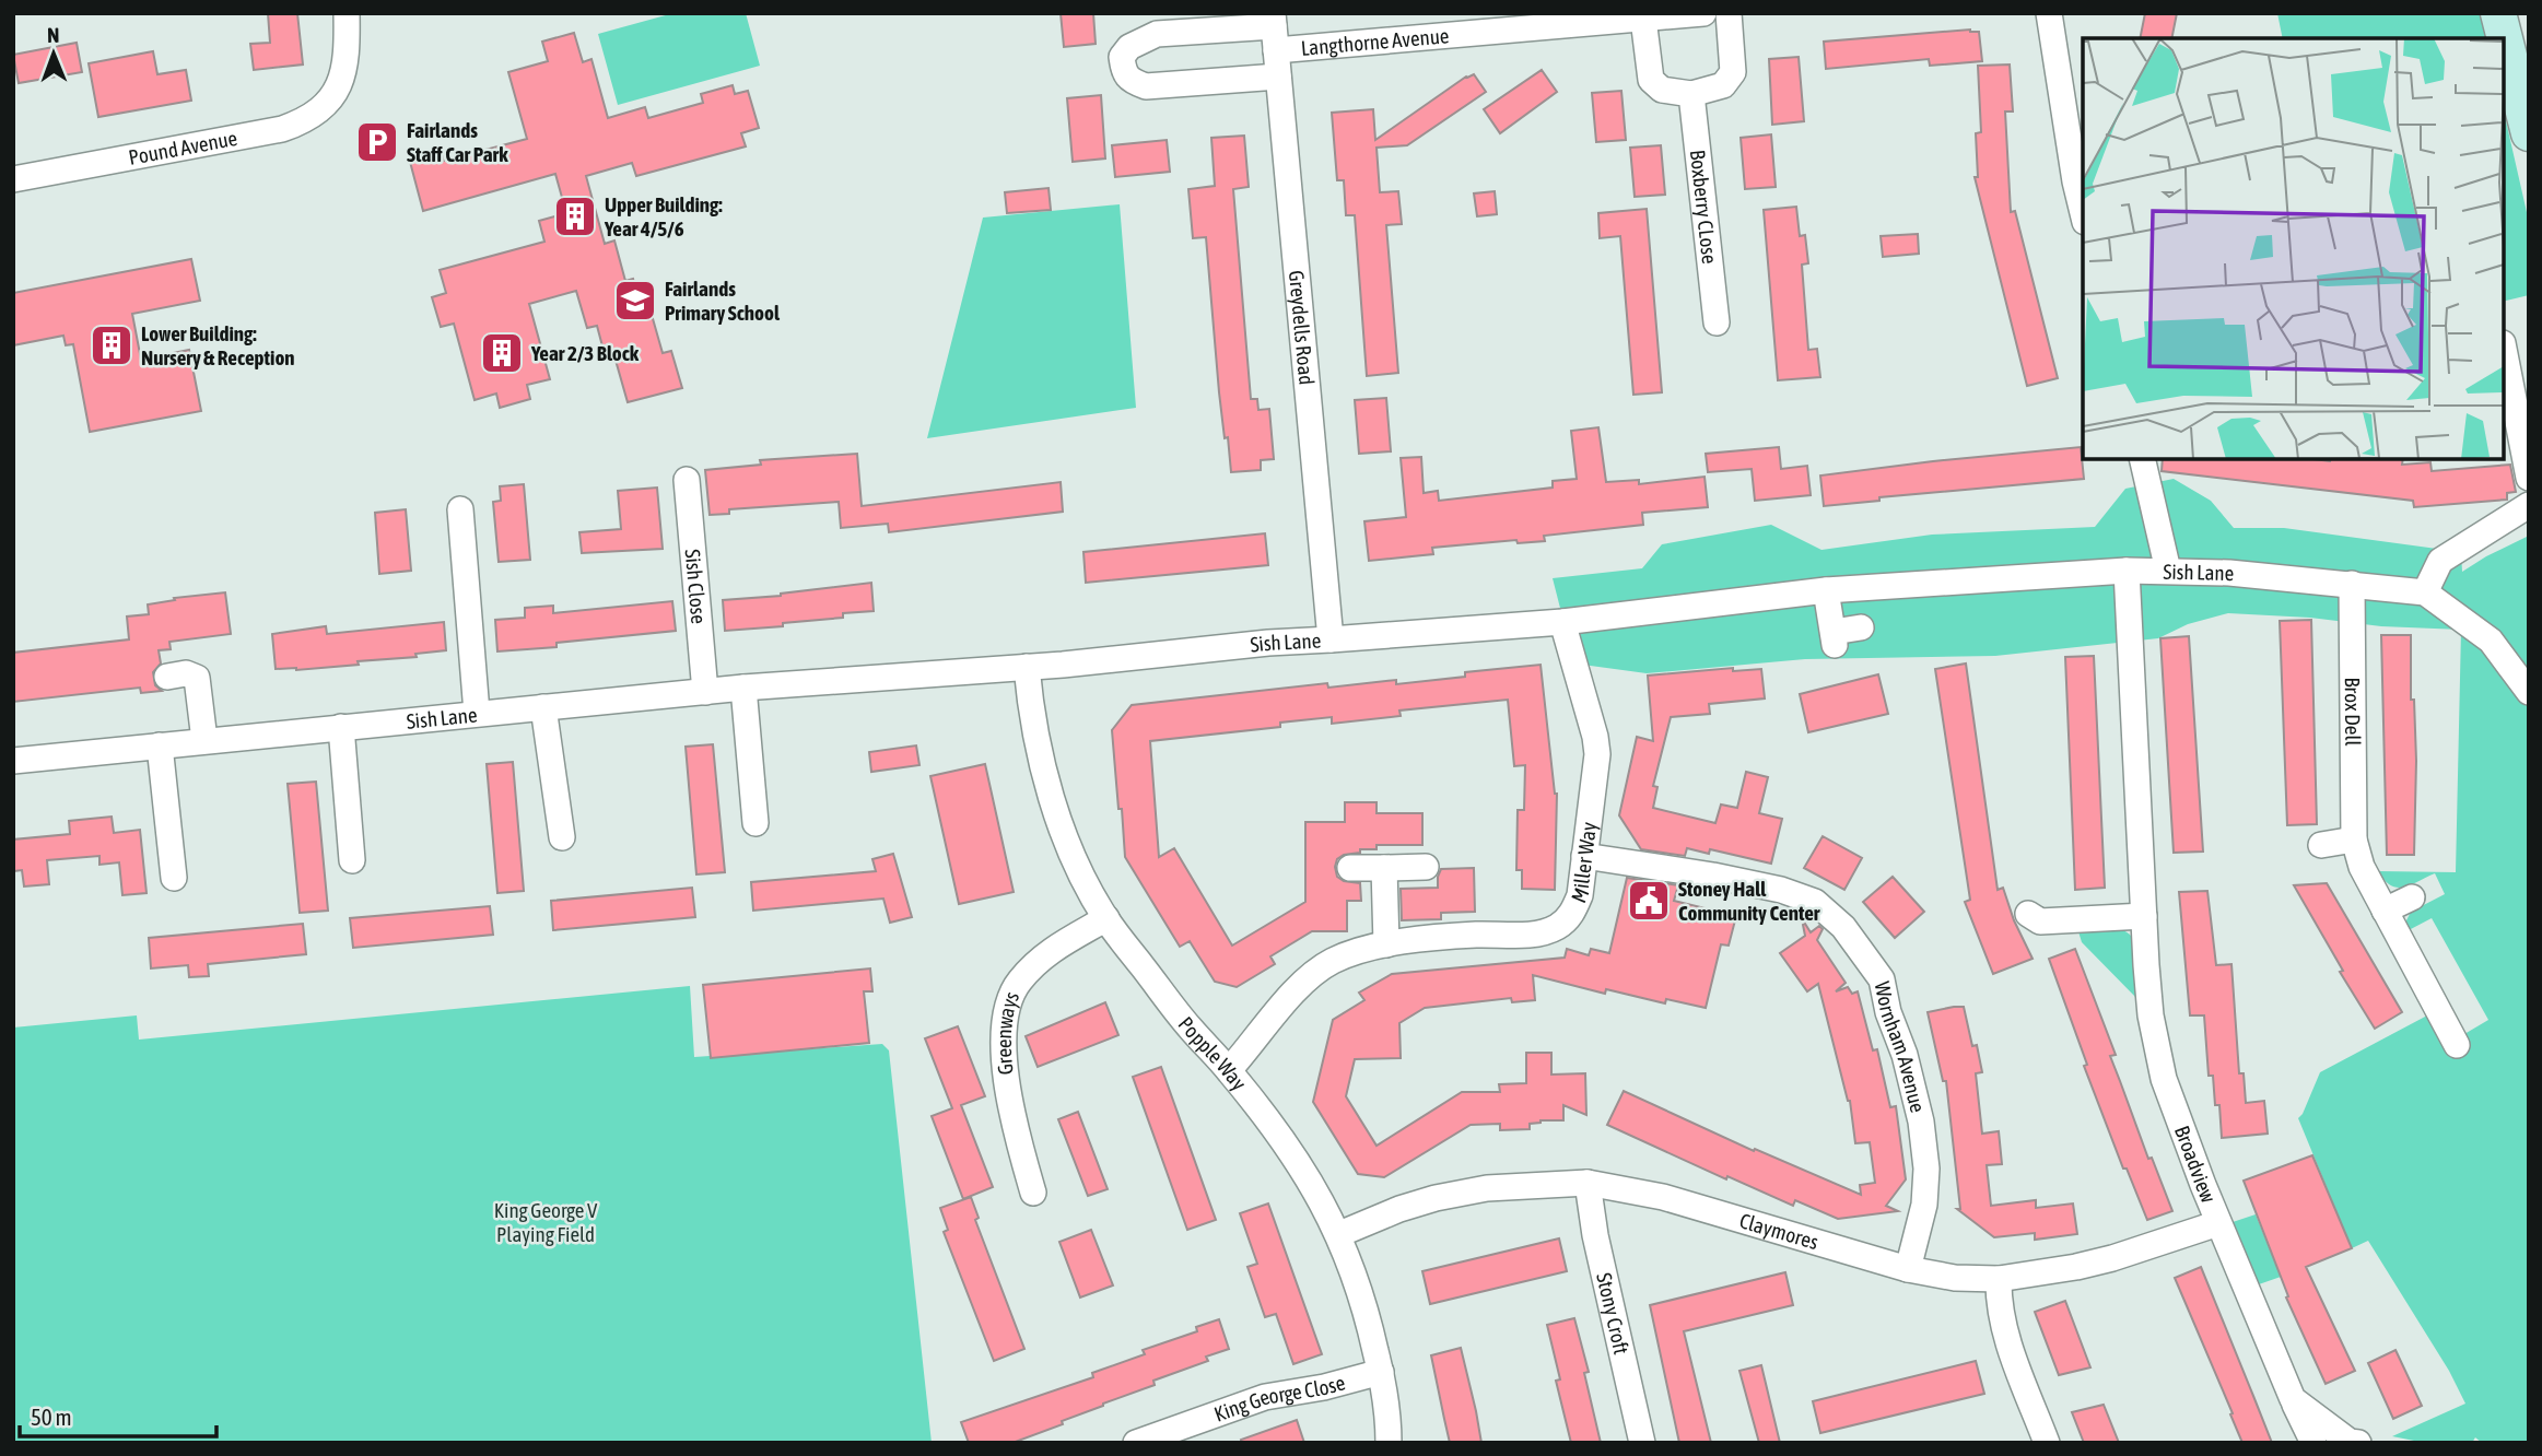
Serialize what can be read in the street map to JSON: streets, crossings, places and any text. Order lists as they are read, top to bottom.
{
  "streets": {
    "street": [
      "Langthorne Avenue",
      "Pound Avenue",
      "Boxberry CLose",
      "Greydells Road",
      "Sish Lane",
      "Sish Close",
      "Brox Dell",
      "Miller Way",
      "Greenways",
      "Wornham Avenue",
      "Popple Way",
      "Broadview",
      "Claymores",
      "Stony Croft",
      "King George Close"
    ]
  },
  "crossings": [
    ["Langthorne Avenue", "Greydells Road"],
    ["Greydells Road", "Sish Lane"],
    ["Sish Lane", "Sish Close"],
    ["Sish Lane", "Brox Dell"],
    ["Sish Lane", "Miller Way"],
    ["Sish Lane", "Popple Way"],
    ["Sish Lane", "Broadview"],
    ["Miller Way", "Wornham Avenue"],
    ["Miller Way", "Popple Way"],
    ["Greenways", "Popple Way"],
    ["Wornham Avenue", "Claymores"],
    ["Popple Way", "Claymores"],
    ["Popple Way", "King George Close"],
    ["Broadview", "Claymores"],
    ["Claymores", "Stony Croft"]
  ],
  "parks": ["King George V Playing Field"],
  "places": {
    "parking": ["Fairlands Staff Car Park"],
    "building": ["Upper Building: Year 4/5/6", "Lower Building: Nursery & Reception", "Year 2/3 Block"],
    "school or university": ["Fairlands Primary School"],
    "public building": ["Stoney Hall Community Center"]
  },
  "scale_bar": "50 m",
  "north": "top"
}
